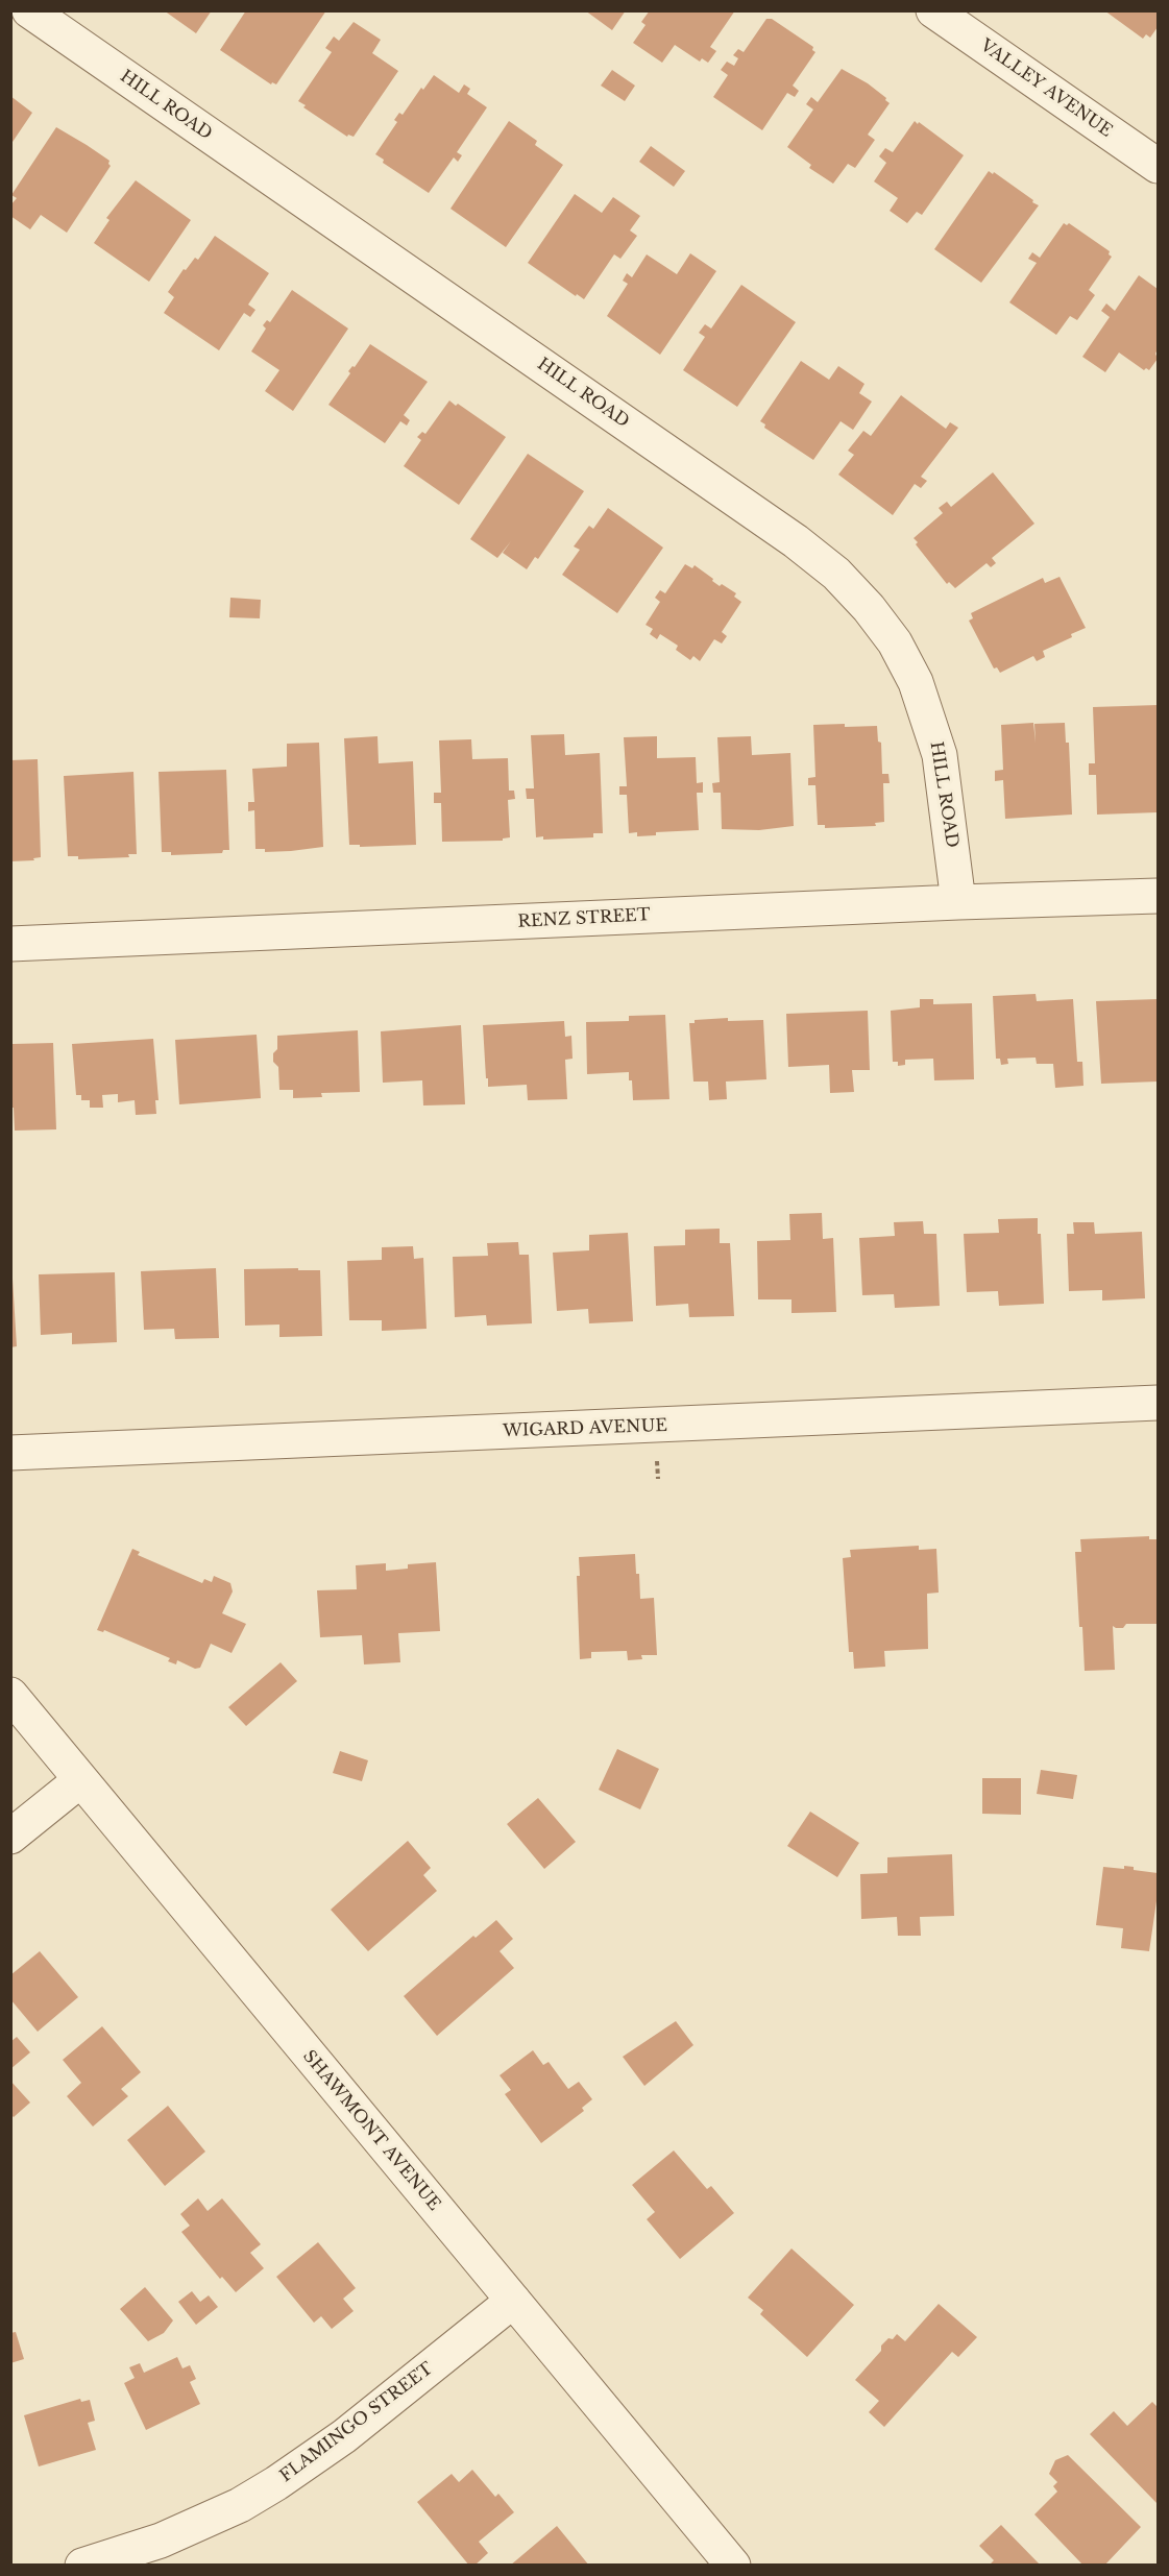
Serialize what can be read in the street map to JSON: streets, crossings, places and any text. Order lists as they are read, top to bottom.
{
  "streets": {
    "street": [
      "VALLEY AVENUE",
      "HILL ROAD",
      "RENZ STREET",
      "WIGARD AVENUE",
      "SHAWMONT AVENUE",
      "FLAMINGO STREET"
    ]
  },
  "crossings": [
    ["HILL ROAD", "RENZ STREET"],
    ["SHAWMONT AVENUE", "FLAMINGO STREET"]
  ]
}
